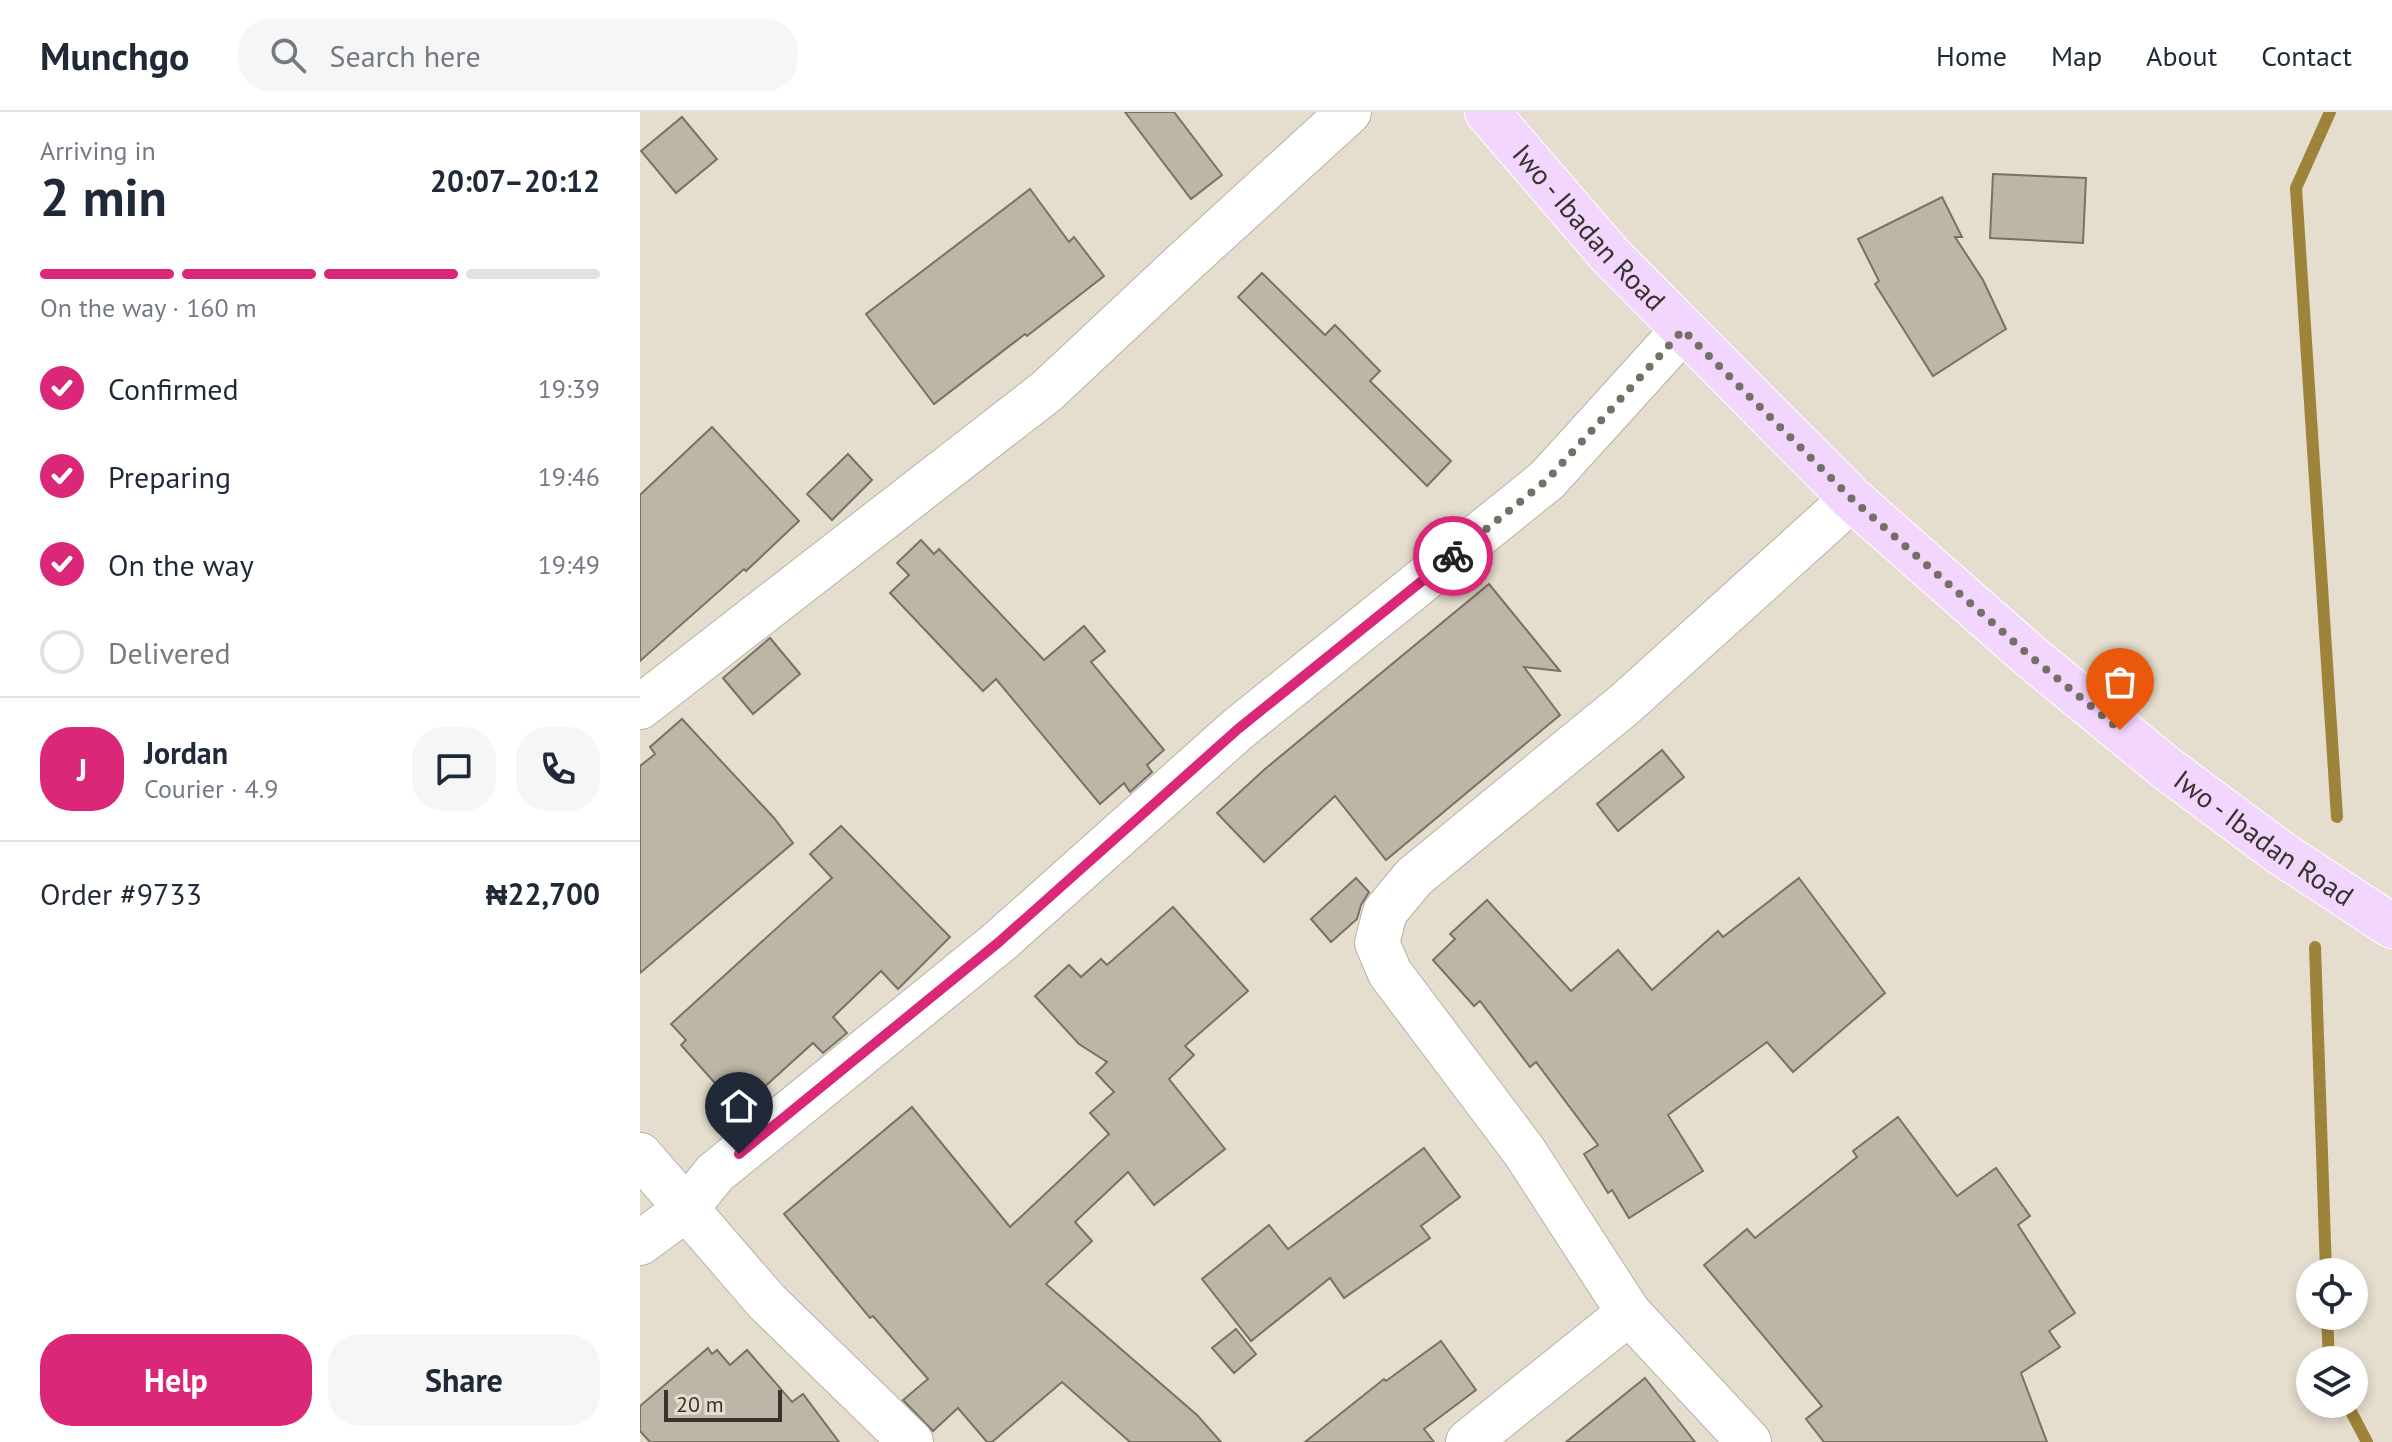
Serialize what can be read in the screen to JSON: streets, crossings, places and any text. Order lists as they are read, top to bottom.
{
  "streets": {
    "main road": ["Iwo - Ibadan Road"]
  },
  "scale_bar": "20 m",
  "page": {
    "header": "Munchgo",
    "search": "Search here",
    "nav": [
      "Home",
      "Map",
      "About",
      "Contact"
    ],
    "heading": ["2 min", "Arriving in", "20:07–20:12"],
    "panel": [
      "Jordan",
      "Courier · 4.9",
      "Order #9733",
      "₦22,700"
    ],
    "bar": "On the way · 160 m",
    "list": [
      ["Confirmed", "19:39"],
      ["Preparing", "19:46"],
      ["On the way", "19:49"],
      "Delivered"
    ],
    "round": "J",
    "buttons": ["Help", "Share"],
    "scale": "20 m"
  }
}
